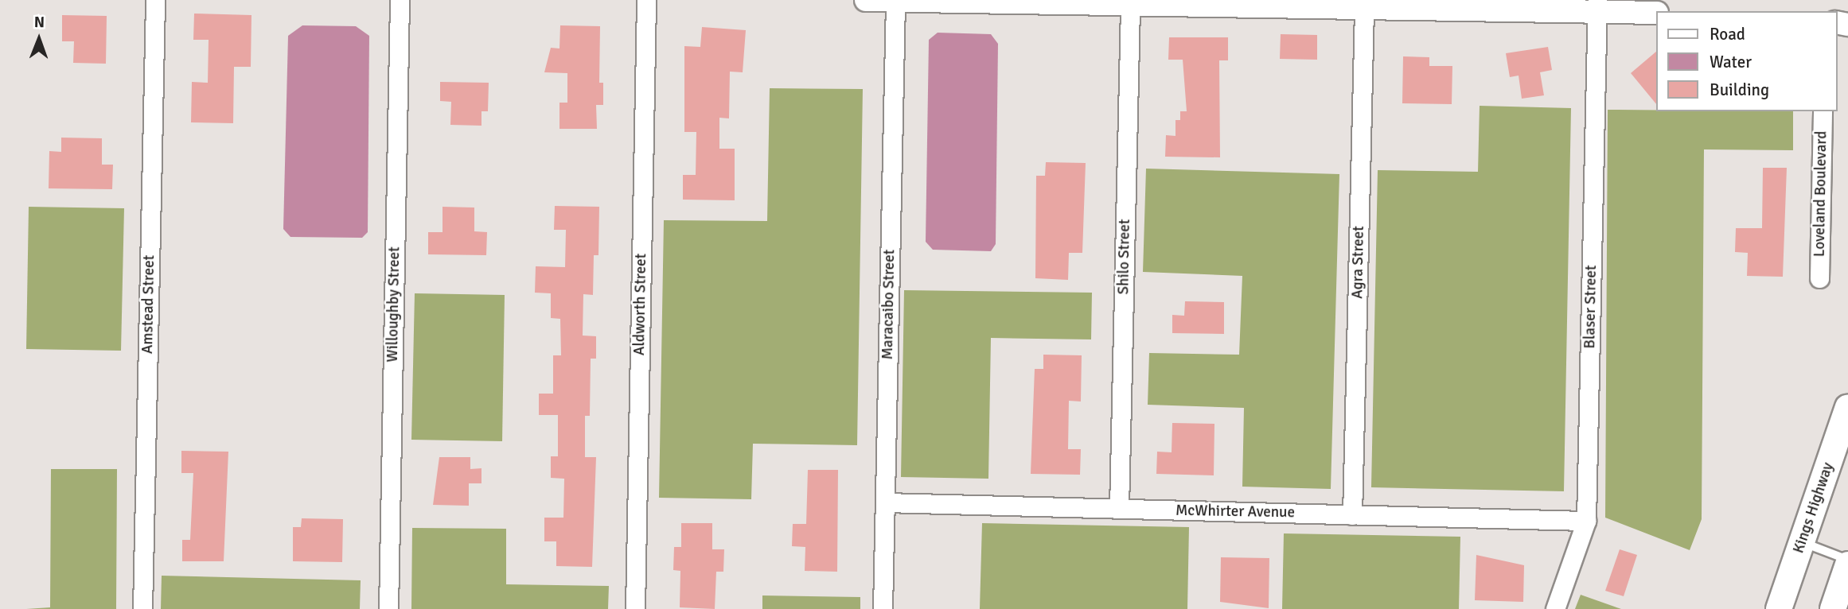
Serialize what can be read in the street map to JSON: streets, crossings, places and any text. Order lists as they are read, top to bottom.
{
  "streets": {
    "main road": ["Kings Highway"],
    "street": [
      "Loveland Boulevard",
      "Shilo Street",
      "Agra Street",
      "Amstead Street",
      "Willoughby Street",
      "Aldworth Street",
      "Maracaibo Street",
      "Blaser Street",
      "McWhirter Avenue"
    ]
  },
  "crossings": [
    ["Shilo Street", "McWhirter Avenue"],
    ["Agra Street", "McWhirter Avenue"],
    ["Maracaibo Street", "McWhirter Avenue"],
    ["Blaser Street", "McWhirter Avenue"]
  ],
  "legend": ["Road", "Water", "Building"],
  "north": "top"
}
